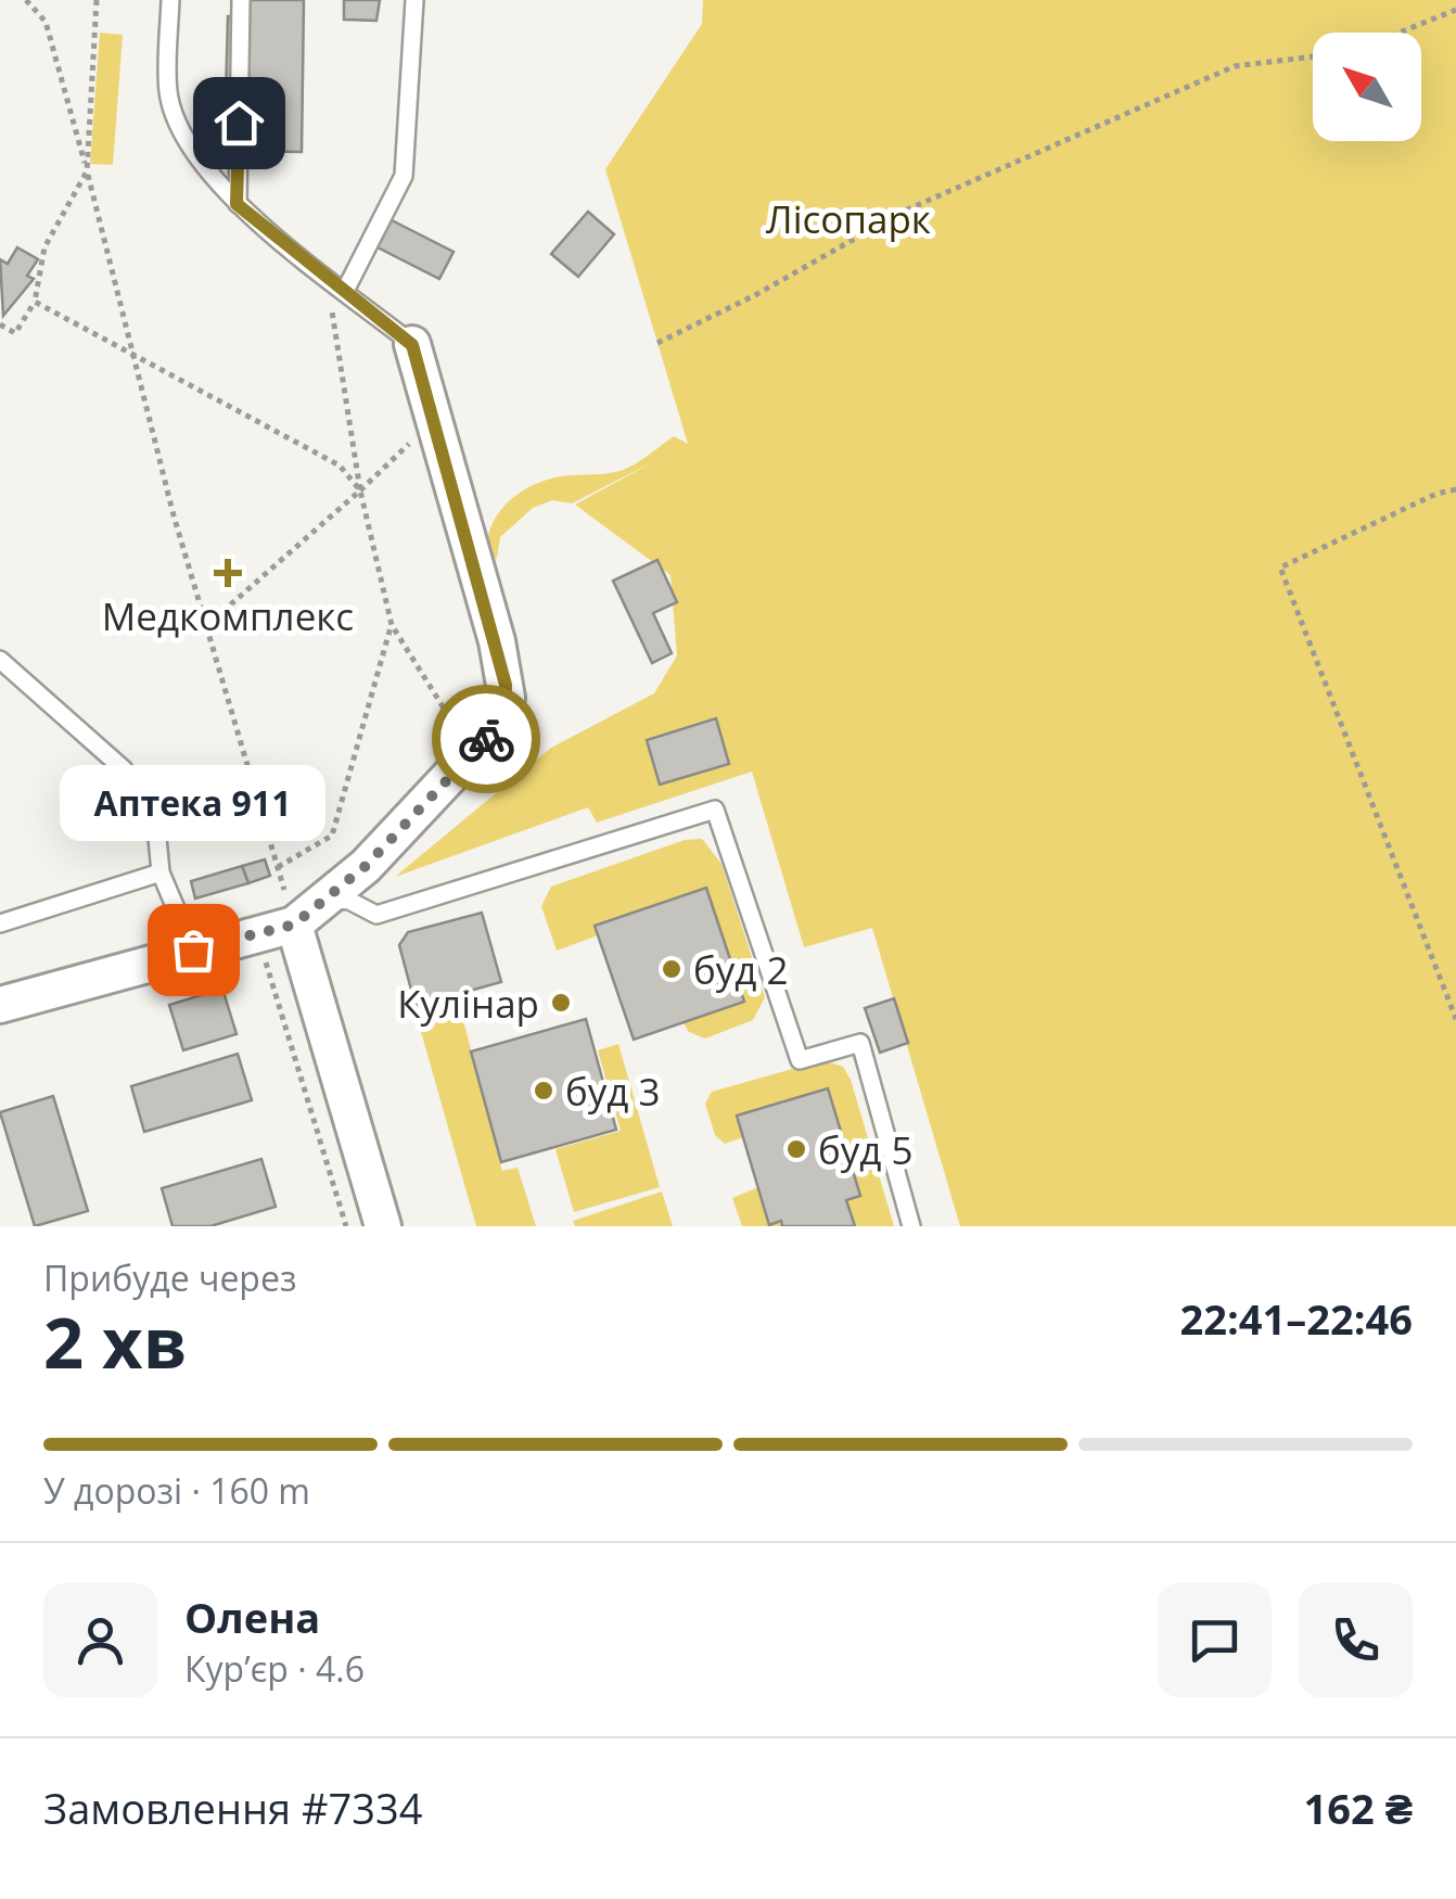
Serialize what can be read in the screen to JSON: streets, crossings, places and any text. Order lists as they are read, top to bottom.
{
  "parks": ["Лісопарк"],
  "places": {
    "health": ["Медкомплекс"],
    "other": [
      "Аптека 911",
      "буд 2",
      "Кулінар",
      "буд 3",
      "буд 5"
    ]
  },
  "north": "top left",
  "page": {
    "bubble": "Аптека 911",
    "heading": ["2 хв", "Прибуде через", "22:41–22:46"],
    "panel": [
      "Олена",
      "Кур’єр · 4.6",
      "Замовлення #7334",
      "162 ₴"
    ],
    "bar": "У дорозі · 160 m"
  }
}
